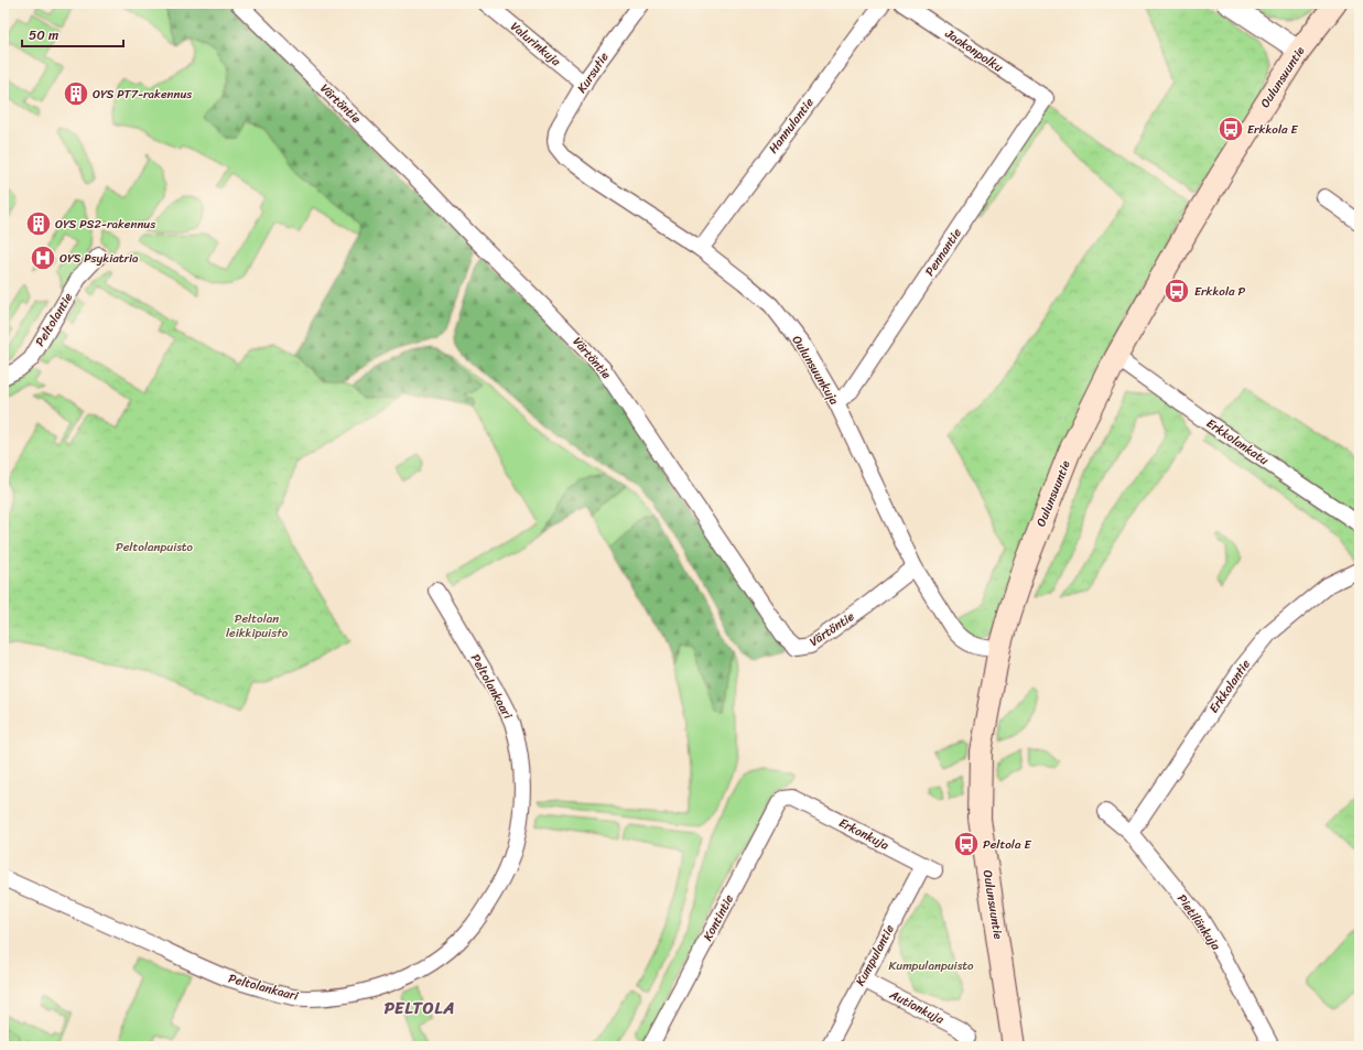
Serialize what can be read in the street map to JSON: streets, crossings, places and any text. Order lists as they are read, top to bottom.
{
  "streets": {
    "main road": ["Oulunsuuntie"],
    "street": [
      "Valurinkuja",
      "Jaakonpolku",
      "Kursutie",
      "Värtöntie",
      "Hannulantie",
      "Pennantie",
      "Peltolantie",
      "Oulunsuunkuja",
      "Erkkolankatu",
      "Peltolankaari",
      "Erkkolantie",
      "Erkonkuja",
      "Kontintie",
      "Pietilänkuja",
      "Kumpulantie",
      "Autionkuja"
    ]
  },
  "crossings": [
    ["Valurinkuja", "Kursutie"],
    ["Jaakonpolku", "Pennantie"],
    ["Kursutie", "Oulunsuunkuja"],
    ["Oulunsuuntie", "Oulunsuunkuja"],
    ["Oulunsuuntie", "Erkkolankatu"],
    ["Värtöntie", "Oulunsuunkuja"],
    ["Hannulantie", "Oulunsuunkuja"],
    ["Pennantie", "Oulunsuunkuja"],
    ["Erkkolantie", "Pietilänkuja"],
    ["Erkonkuja", "Kontintie"],
    ["Erkonkuja", "Kumpulantie"],
    ["Kumpulantie", "Autionkuja"]
  ],
  "districts": ["PELTOLA"],
  "parks": ["Peltolanpuisto", "Peltolan leikkipuisto", "Kumpulanpuisto"],
  "places": {
    "building": ["OYS PT7-rakennus", "OYS PS2-rakennus"],
    "bus stop": ["Erkkola E", "Erkkola P", "Peltola E"],
    "hospital": ["OYS Psykiatria"]
  },
  "scale_bar": "50 m"
}
